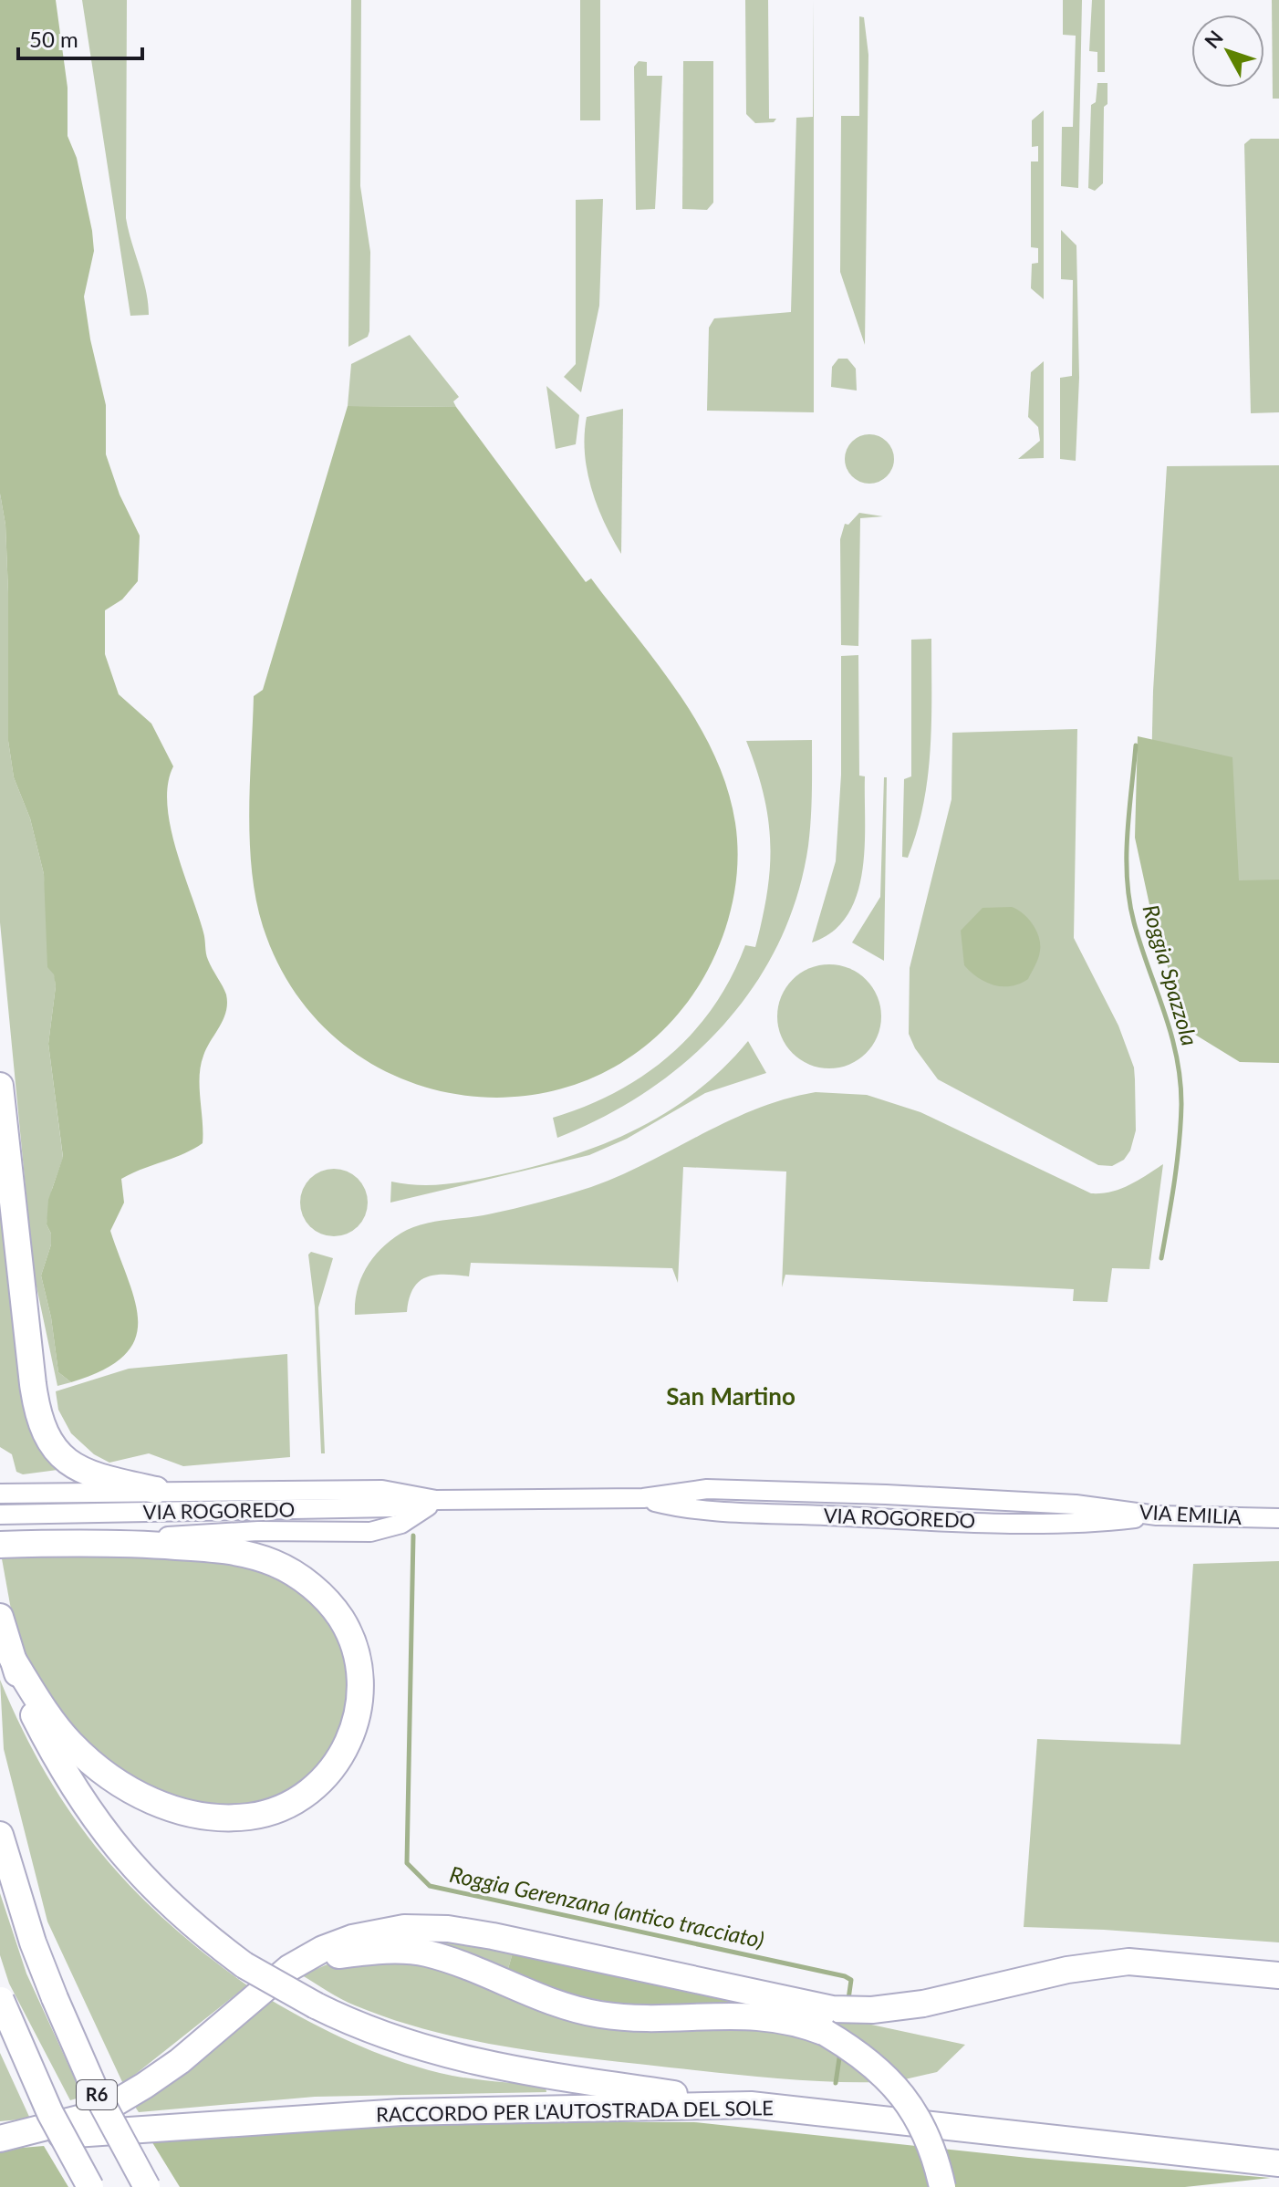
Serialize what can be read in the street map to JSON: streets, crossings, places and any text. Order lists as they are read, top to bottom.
{
  "streets": {
    "highway": ["R6", "RACCORDO PER L'AUTOSTRADA DEL SOLE"],
    "street": ["VIA ROGOREDO", "VIA EMILIA"]
  },
  "crossings": [
    ["VIA ROGOREDO", "VIA EMILIA"]
  ],
  "districts": ["San Martino"],
  "water": ["Roggia Spazzola", "Roggia Gerenzana (antico tracciato)"],
  "scale_bar": "50 m",
  "north": "top left"
}
